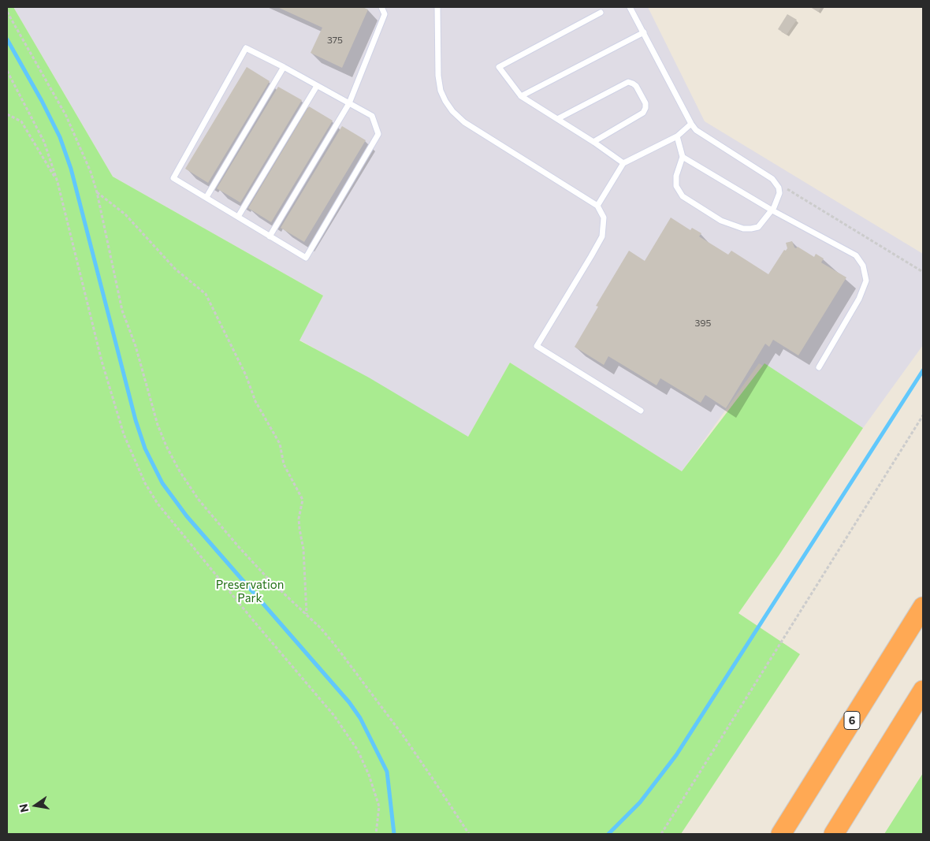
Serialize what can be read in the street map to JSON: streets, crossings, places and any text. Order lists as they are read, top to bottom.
{
  "streets": {
    "highway": ["6"]
  },
  "parks": ["Preservation Park"],
  "house_numbers": ["375", "395"],
  "north": "left"
}
